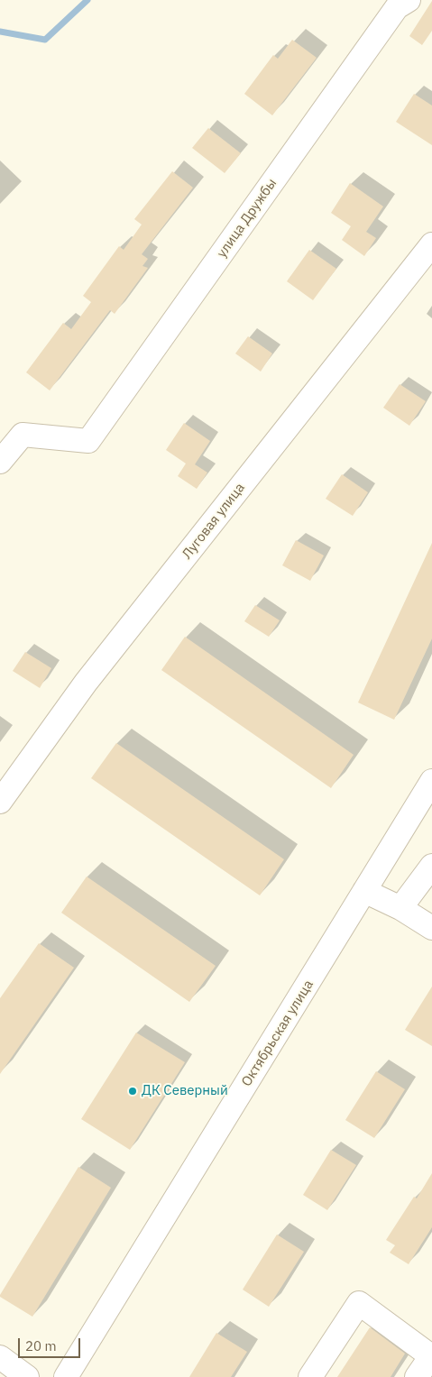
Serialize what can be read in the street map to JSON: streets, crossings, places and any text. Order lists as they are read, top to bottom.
{
  "streets": {
    "street": ["улица Дружбы", "Луговая улица", "Октябрьская улица"]
  },
  "places": ["ДК Северный"],
  "scale_bar": "20 m"
}
